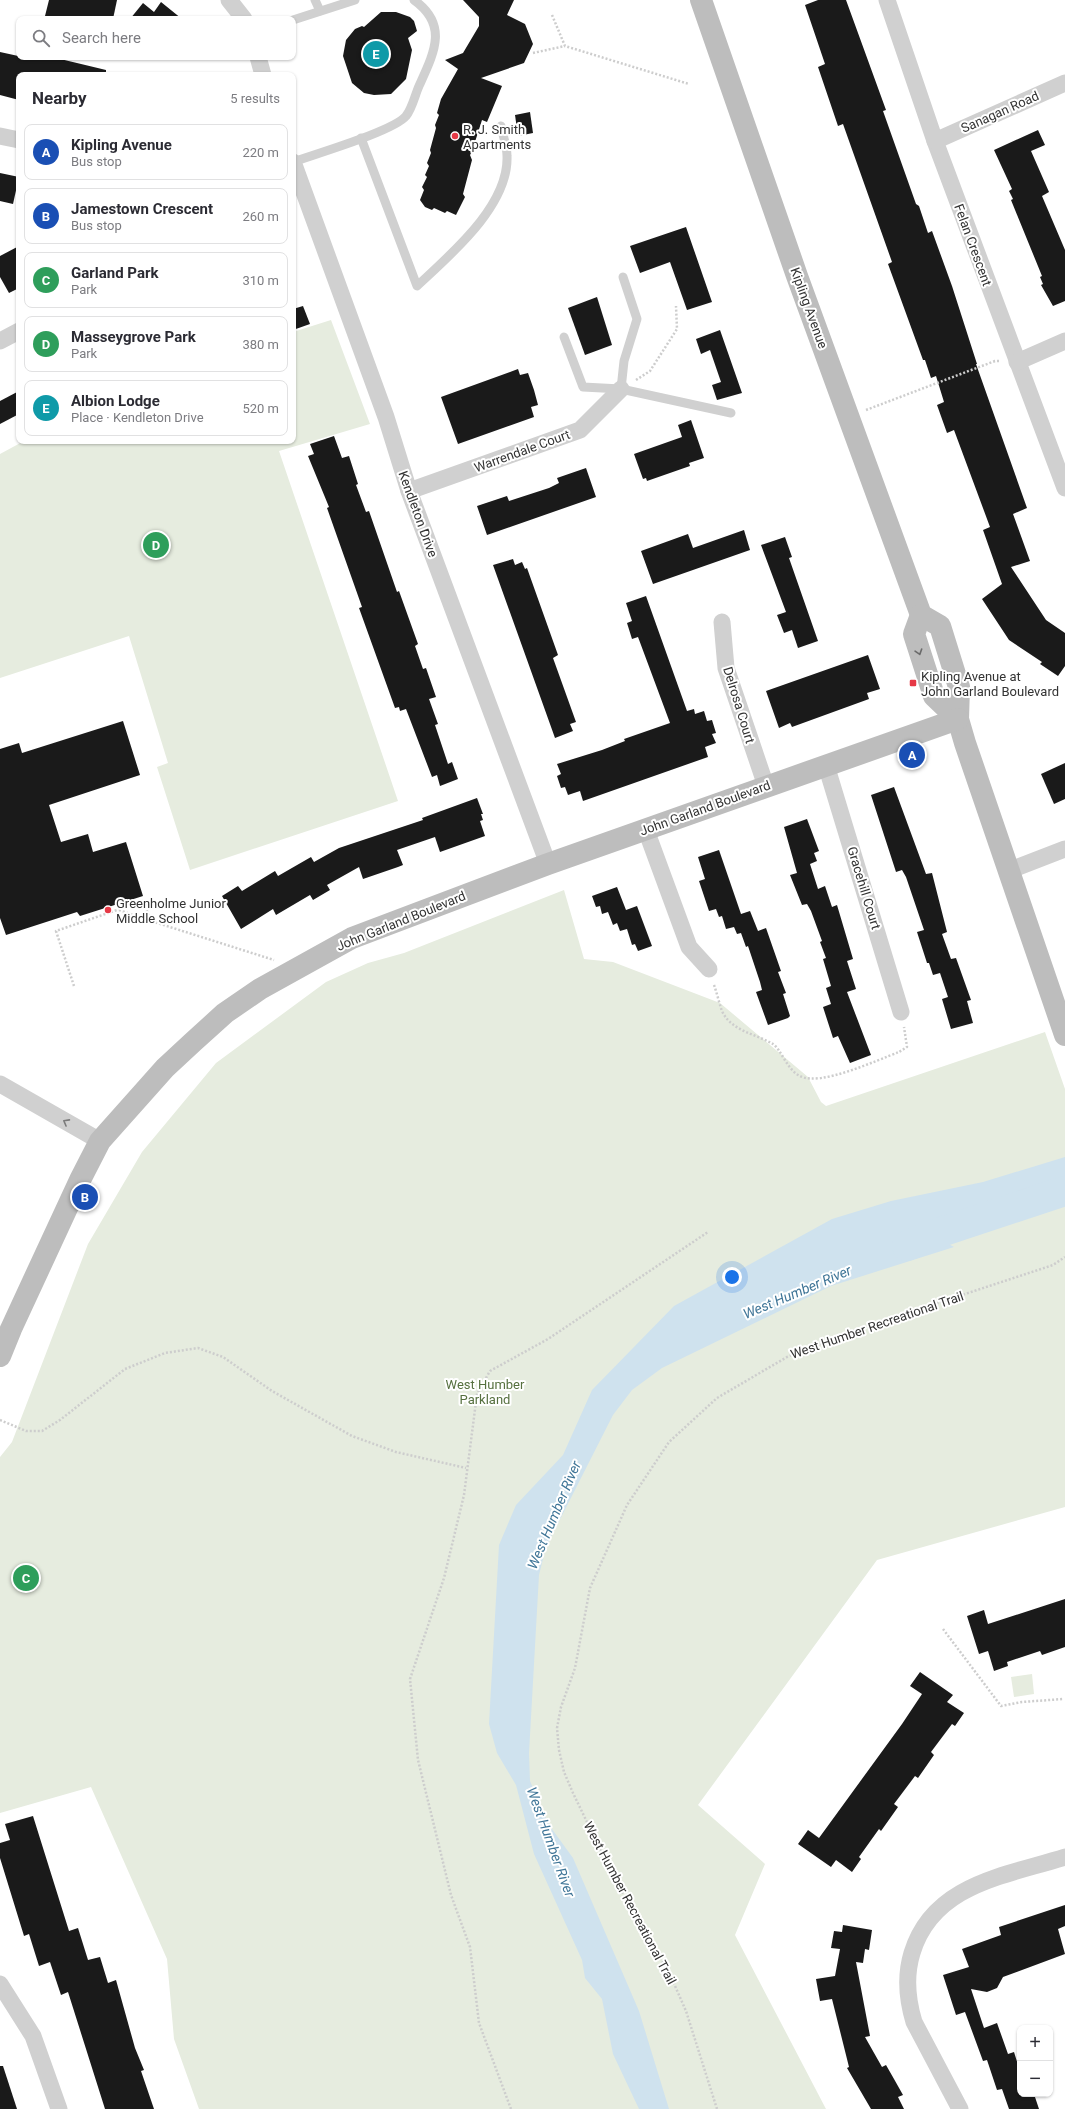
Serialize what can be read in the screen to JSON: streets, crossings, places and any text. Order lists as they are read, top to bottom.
{
  "streets": {
    "street": [
      "Sanagan Road",
      "Felan Crescent",
      "Kipling Avenue",
      "Warrendale Court",
      "Kendleton Drive",
      "Delrosa Court",
      "John Garland Boulevard",
      "Gracehill Court"
    ],
    "path": ["West Humber Recreational Trail"]
  },
  "crossings": [
    ["Sanagan Road", "Felan Crescent"],
    ["Kipling Avenue", "John Garland Boulevard"],
    ["Warrendale Court", "Kendleton Drive"],
    ["Kendleton Drive", "John Garland Boulevard"],
    ["Delrosa Court", "John Garland Boulevard"],
    ["John Garland Boulevard", "Gracehill Court"]
  ],
  "water": ["West Humber River"],
  "parks": ["West Humber Parkland"],
  "places": {
    "other": ["R. J. Smith Apartments", "Greenholme Junior Middle School"],
    "transit": ["Kipling Avenue at John Garland Boulevard"]
  },
  "page": {
    "search": "Search here",
    "pins": [
      "E",
      "D",
      "A",
      "B",
      "C"
    ],
    "heading": ["Nearby", "5 results"],
    "list": [
      {
        "mark": "A",
        "name": "Kipling Avenue",
        "note": "Bus stop",
        "value": "220 m"
      },
      {
        "mark": "B",
        "name": "Jamestown Crescent",
        "note": "Bus stop",
        "value": "260 m"
      },
      {
        "mark": "C",
        "name": "Garland Park",
        "note": "Park",
        "value": "310 m"
      },
      {
        "mark": "D",
        "name": "Masseygrove Park",
        "note": "Park",
        "value": "380 m"
      },
      {
        "mark": "E",
        "name": "Albion Lodge",
        "note": "Place · Kendleton Drive",
        "value": "520 m"
      }
    ],
    "map_buttons": ["+", "−"]
  }
}
